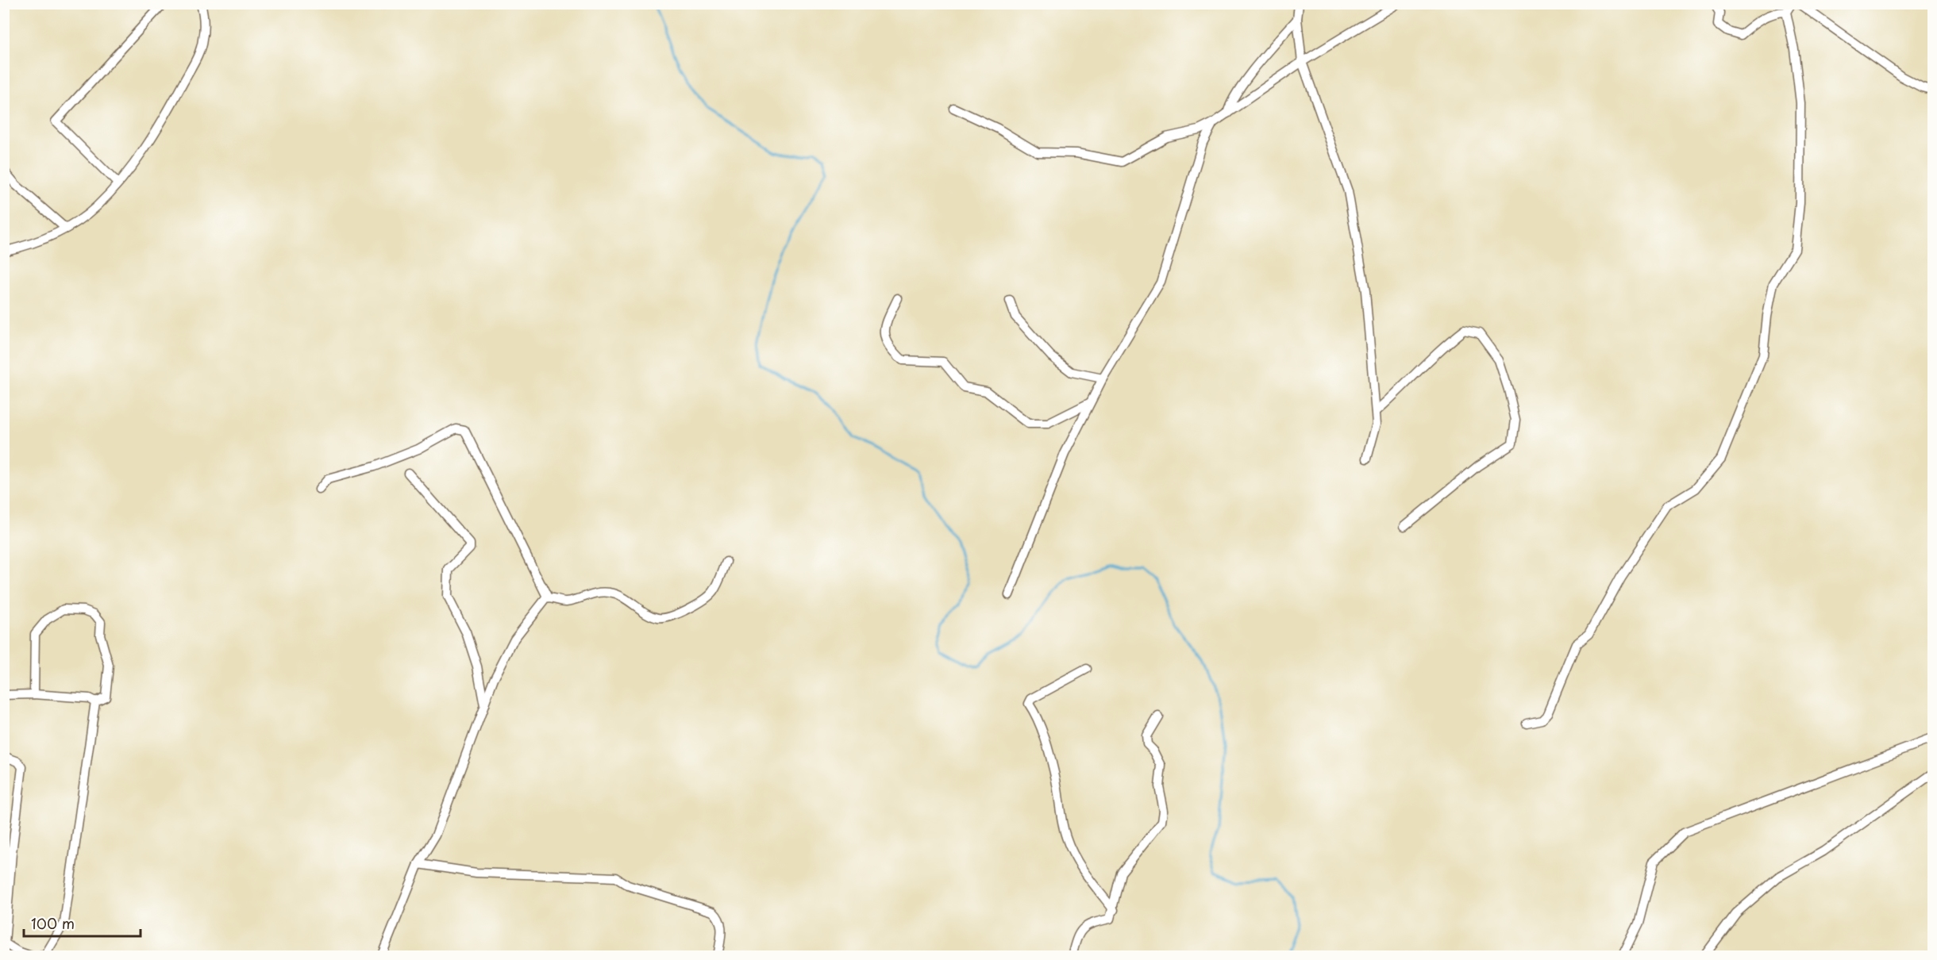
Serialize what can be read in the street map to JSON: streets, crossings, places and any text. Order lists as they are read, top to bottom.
{
  "scale_bar": "100 m"
}
